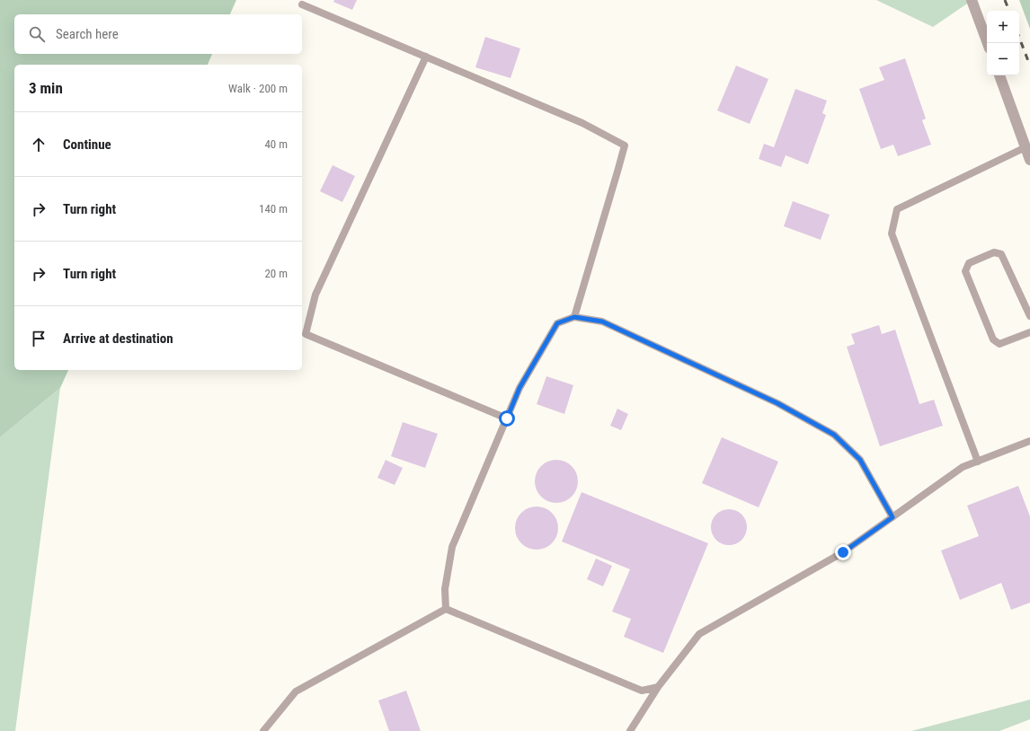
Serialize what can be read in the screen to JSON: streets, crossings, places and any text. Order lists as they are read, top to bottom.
{
  "page": {
    "map_buttons": ["+", "−"],
    "search": "Search here",
    "heading": ["3 min", "Walk · 200 m"],
    "list": [
      ["Continue", "40 m"],
      ["Turn right", "140 m"],
      ["Turn right", "20 m"],
      "Arrive at destination"
    ]
  }
}
